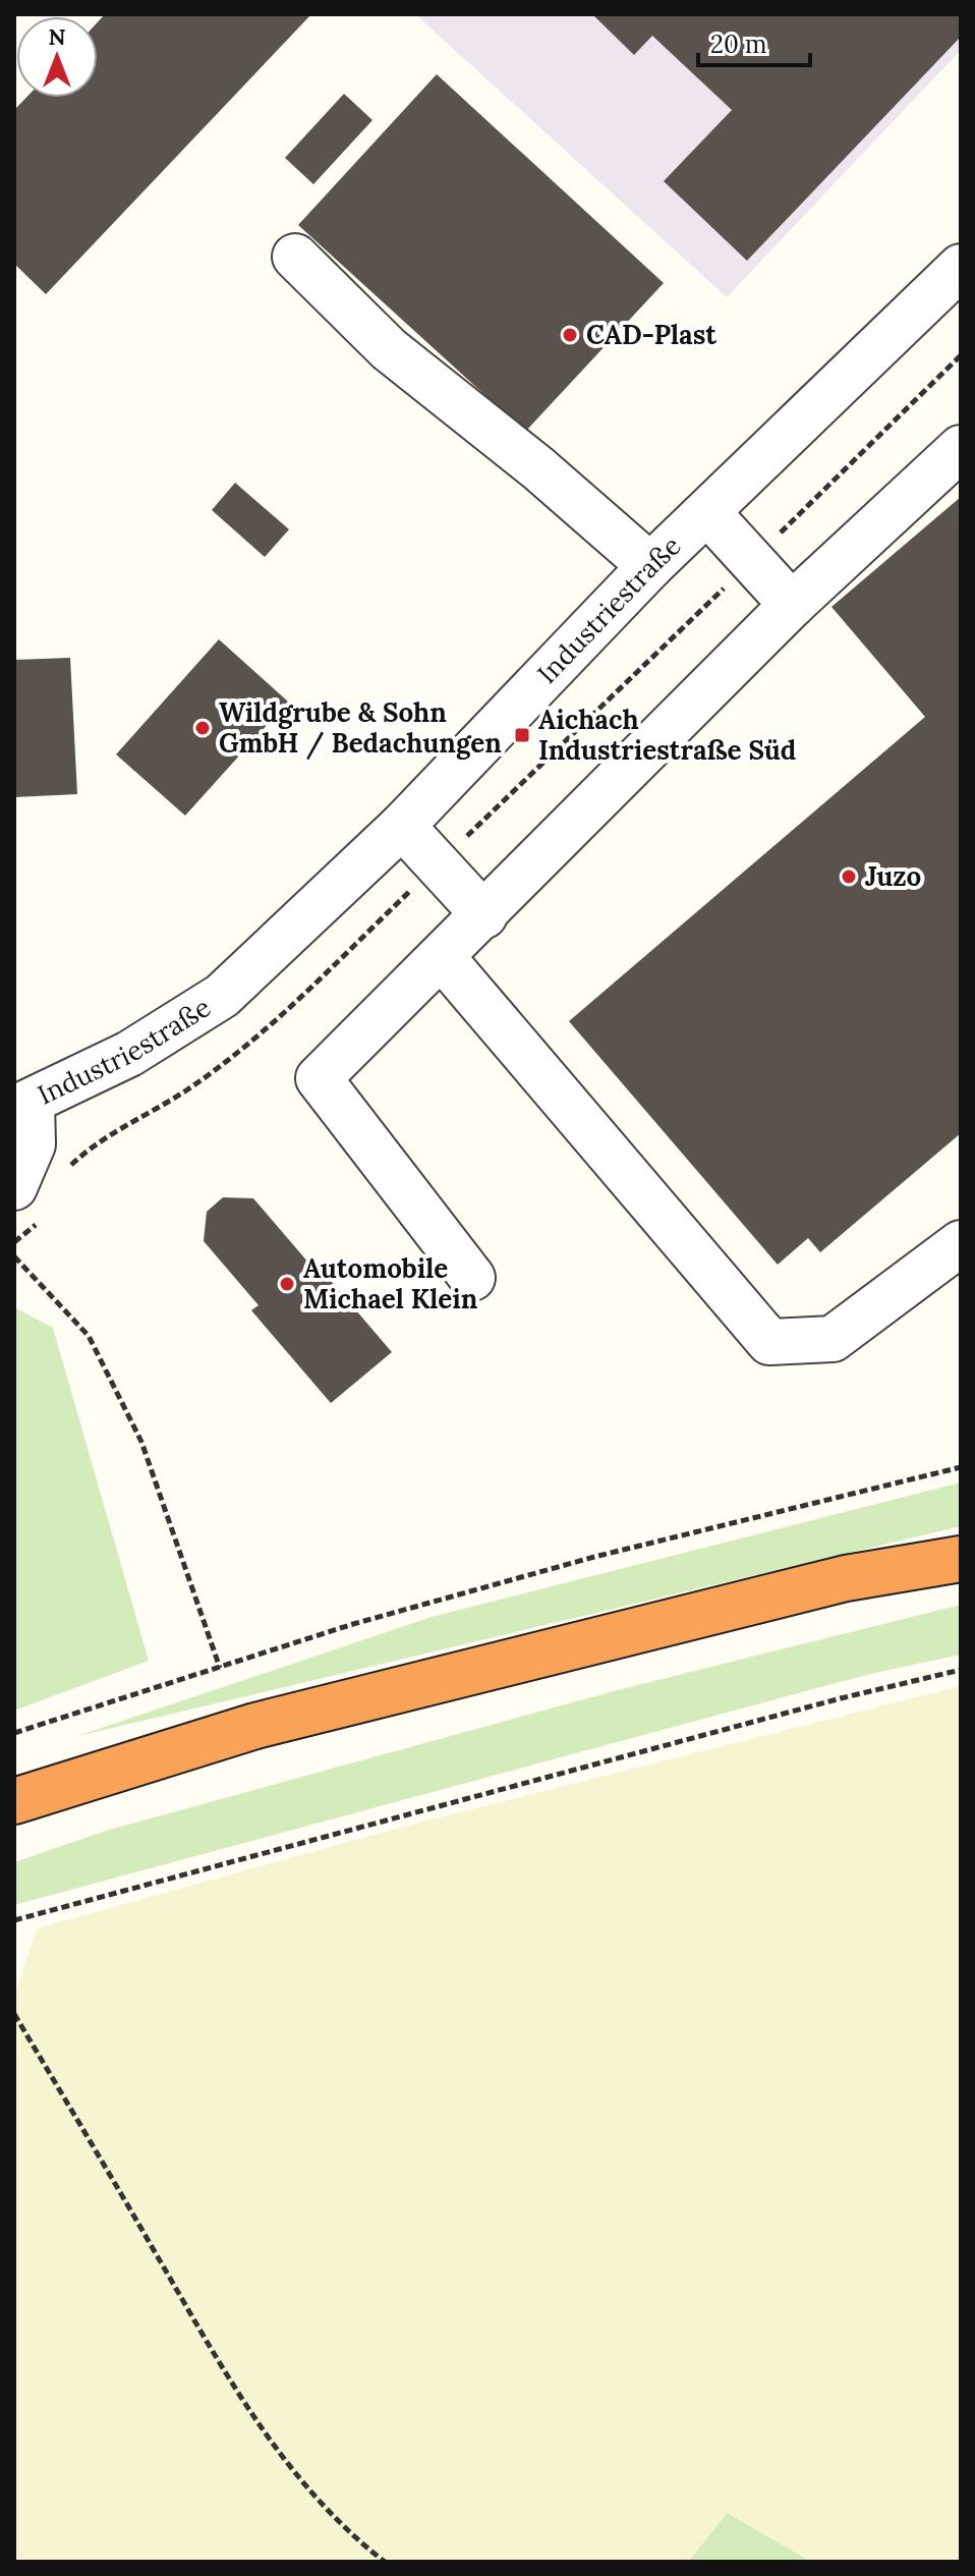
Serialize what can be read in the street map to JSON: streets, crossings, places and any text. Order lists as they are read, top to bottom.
{
  "streets": {
    "street": ["Industriestraße"]
  },
  "places": {
    "other": [
      "CAD-Plast",
      "Wildgrube & Sohn GmbH / Bedachungen",
      "Juzo",
      "Automobile Michael Klein"
    ],
    "transit": ["Aichach Industriestraße Süd"]
  },
  "scale_bar": "20 m",
  "north": "top"
}
